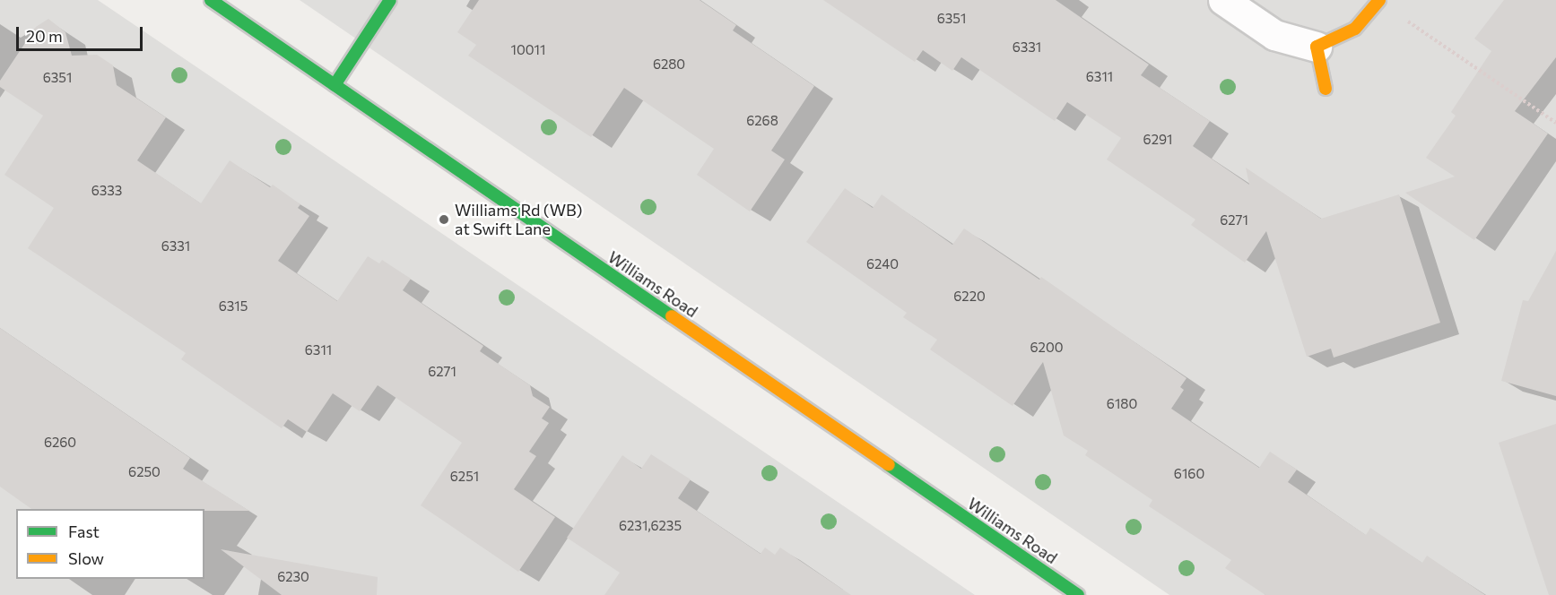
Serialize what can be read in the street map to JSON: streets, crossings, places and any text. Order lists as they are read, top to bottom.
{
  "streets": {
    "street": ["Williams Road"]
  },
  "places": ["Williams Rd (WB) at Swift Lane"],
  "house_numbers": [
    "6351",
    "6331",
    "10011",
    "6280",
    "6311",
    "6351",
    "6268",
    "6291",
    "6333",
    "6271",
    "6331",
    "6240",
    "6220",
    "6315",
    "6200",
    "6311",
    "6271",
    "6180",
    "6260",
    "6250",
    "6160",
    "6251",
    "6231,6235",
    "6230"
  ],
  "legend": ["Fast", "Slow"],
  "scale_bar": "20 m"
}
